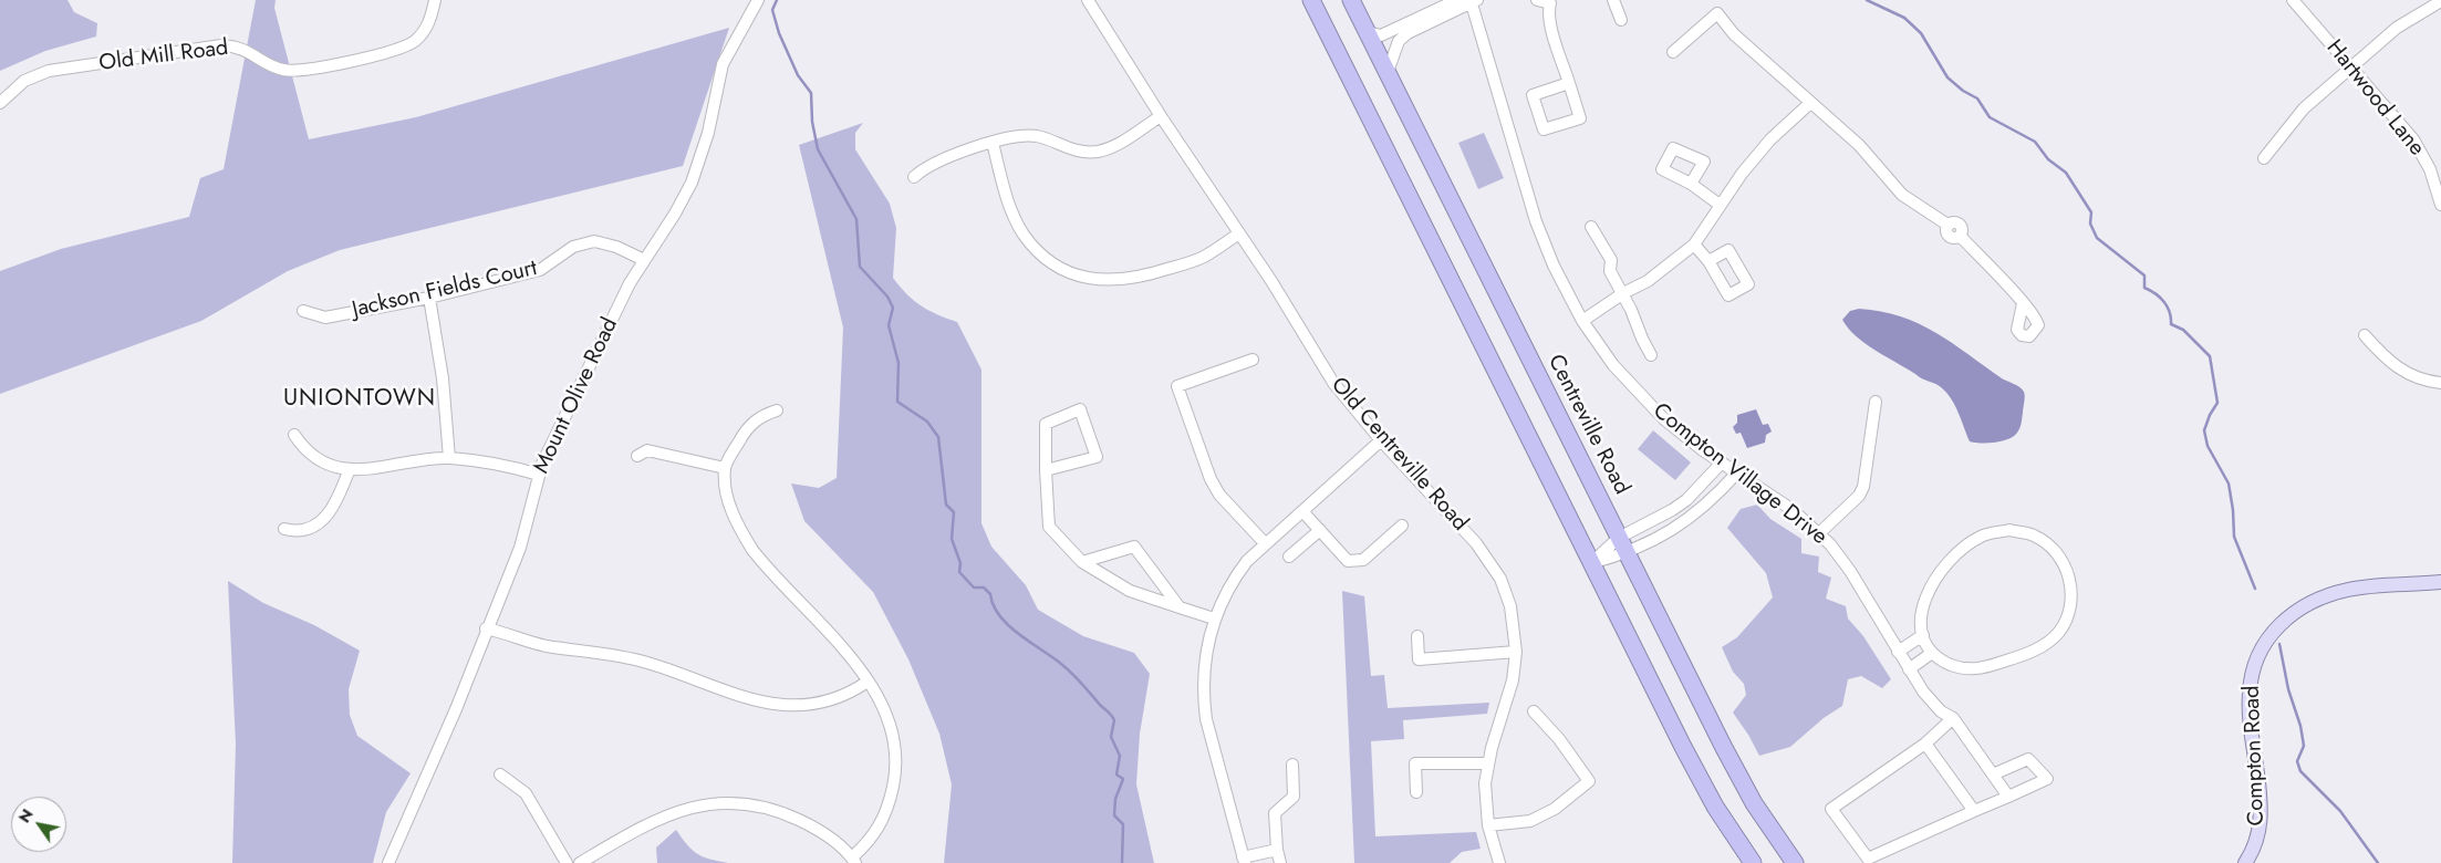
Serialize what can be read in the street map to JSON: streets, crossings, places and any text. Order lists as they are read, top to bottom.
{
  "streets": {
    "highway": ["Centreville Road"],
    "main road": ["Compton Road"],
    "street": [
      "Old Mill Road",
      "Hartwood Lane",
      "Jackson Fields Court",
      "Mount Olive Road",
      "Old Centreville Road",
      "Compton Village Drive"
    ]
  },
  "crossings": [
    ["Jackson Fields Court", "Mount Olive Road"]
  ],
  "districts": ["UNIONTOWN"],
  "north": "top left"
}
